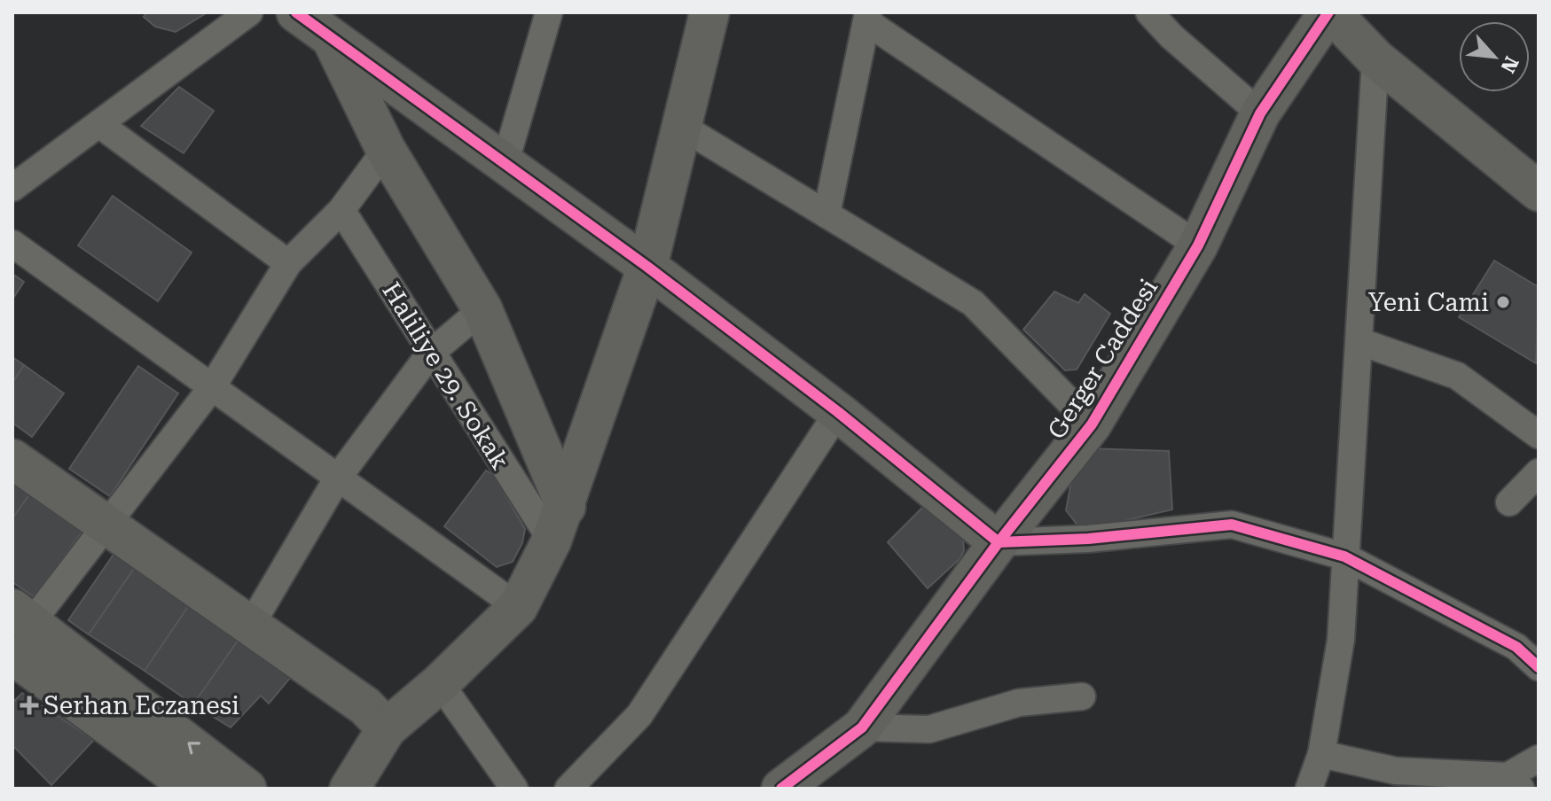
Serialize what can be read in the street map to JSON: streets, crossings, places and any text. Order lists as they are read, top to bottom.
{
  "streets": {
    "street": ["Gerger Caddesi", "Haliliye 29. Sokak"]
  },
  "places": {
    "other": ["Yeni Cami"],
    "health": ["Serhan Eczanesi"]
  },
  "north": "bottom right"
}
